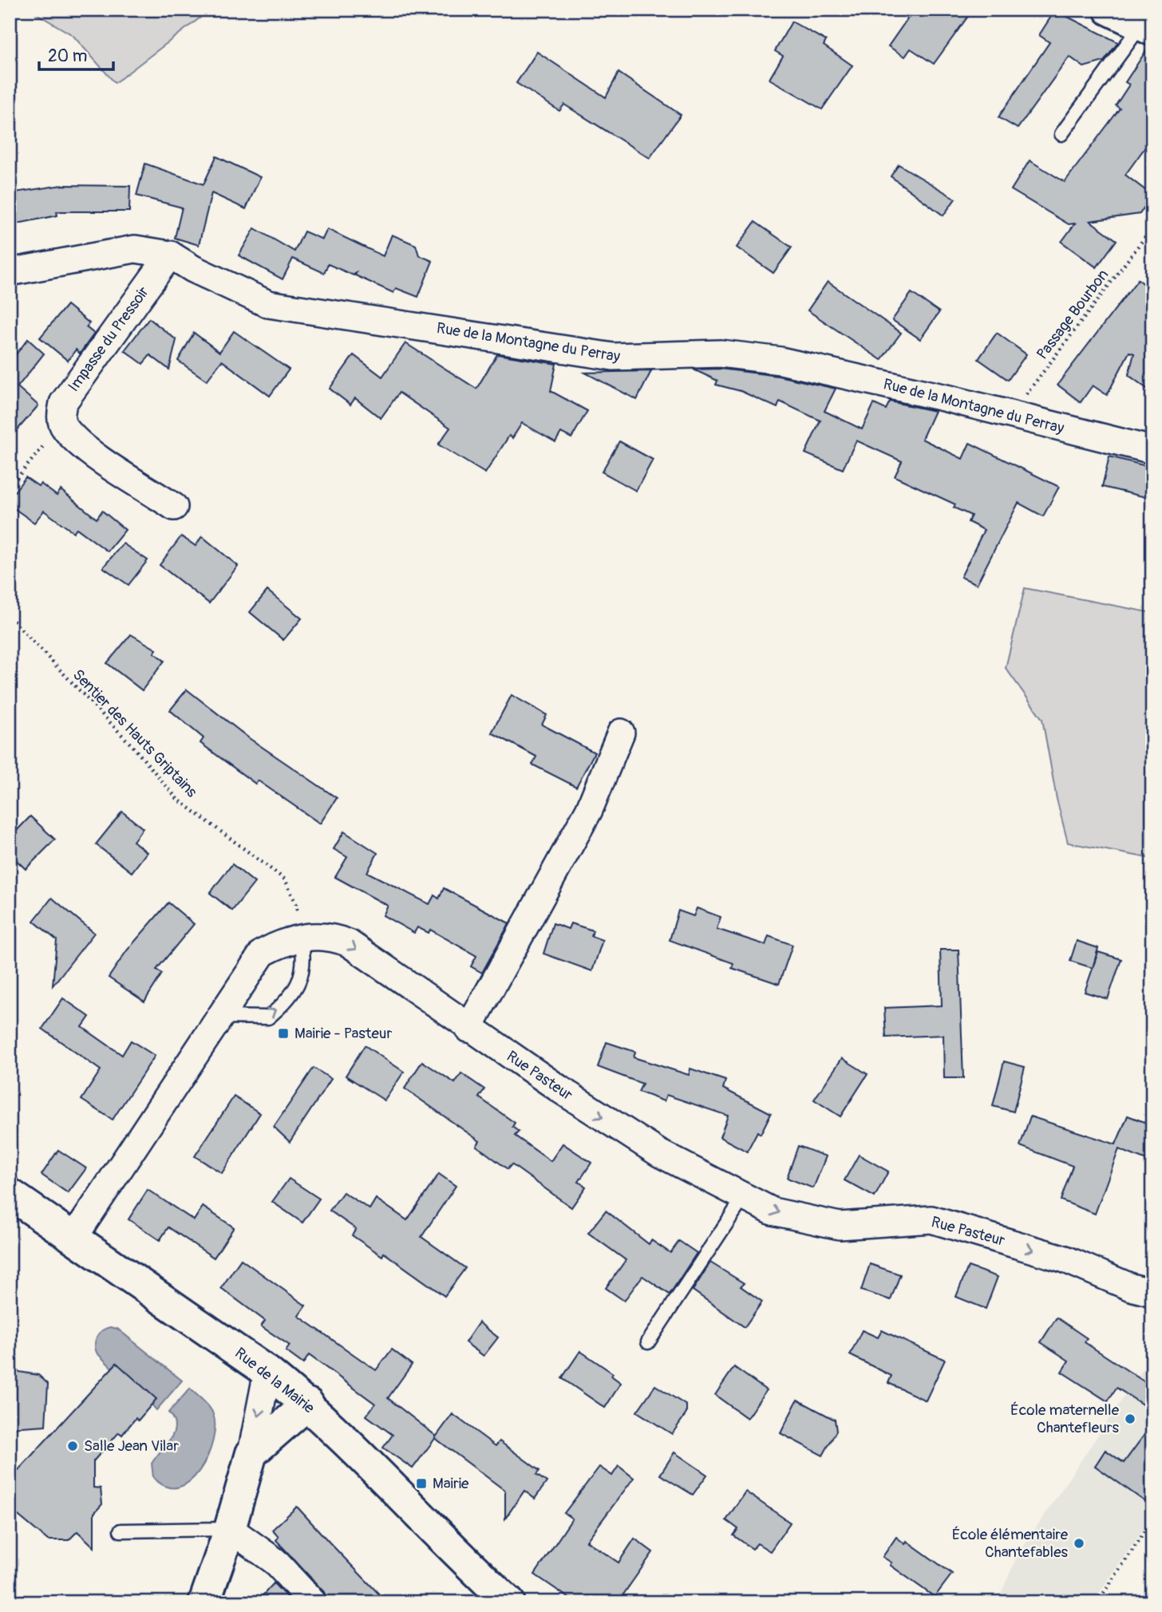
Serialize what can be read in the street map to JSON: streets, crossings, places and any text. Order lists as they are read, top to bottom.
{
  "streets": {
    "street": [
      "Impasse du Pressoir",
      "Rue de la Montagne du Perray",
      "Rue Pasteur",
      "Rue de la Mairie"
    ],
    "path": ["Passage Bourbon", "Sentier des Hauts Griptains"]
  },
  "crossings": [
    ["Passage Bourbon", "Rue de la Montagne du Perray"],
    ["Impasse du Pressoir", "Rue de la Montagne du Perray"],
    ["Sentier des Hauts Griptains", "Rue Pasteur"],
    ["Rue Pasteur", "Rue de la Mairie"]
  ],
  "one_way": ["Rue Pasteur"],
  "places": {
    "transit": ["Mairie - Pasteur", "Mairie"],
    "other": ["École maternelle Chantefleurs", "Salle Jean Vilar", "École élémentaire Chantefables"]
  },
  "scale_bar": "20 m"
}
